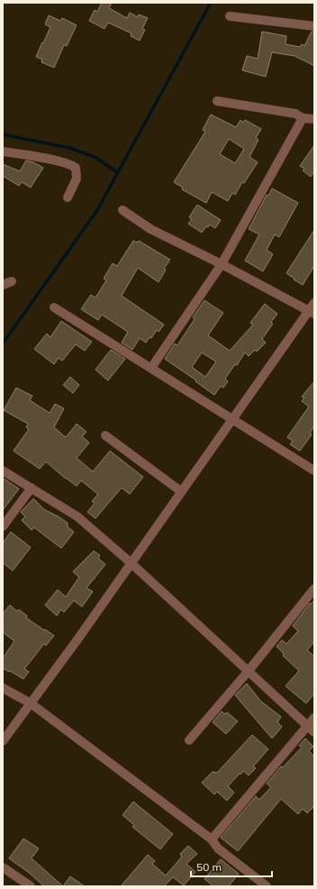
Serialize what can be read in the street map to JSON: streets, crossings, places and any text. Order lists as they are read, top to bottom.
{
  "scale_bar": "50 m"
}
